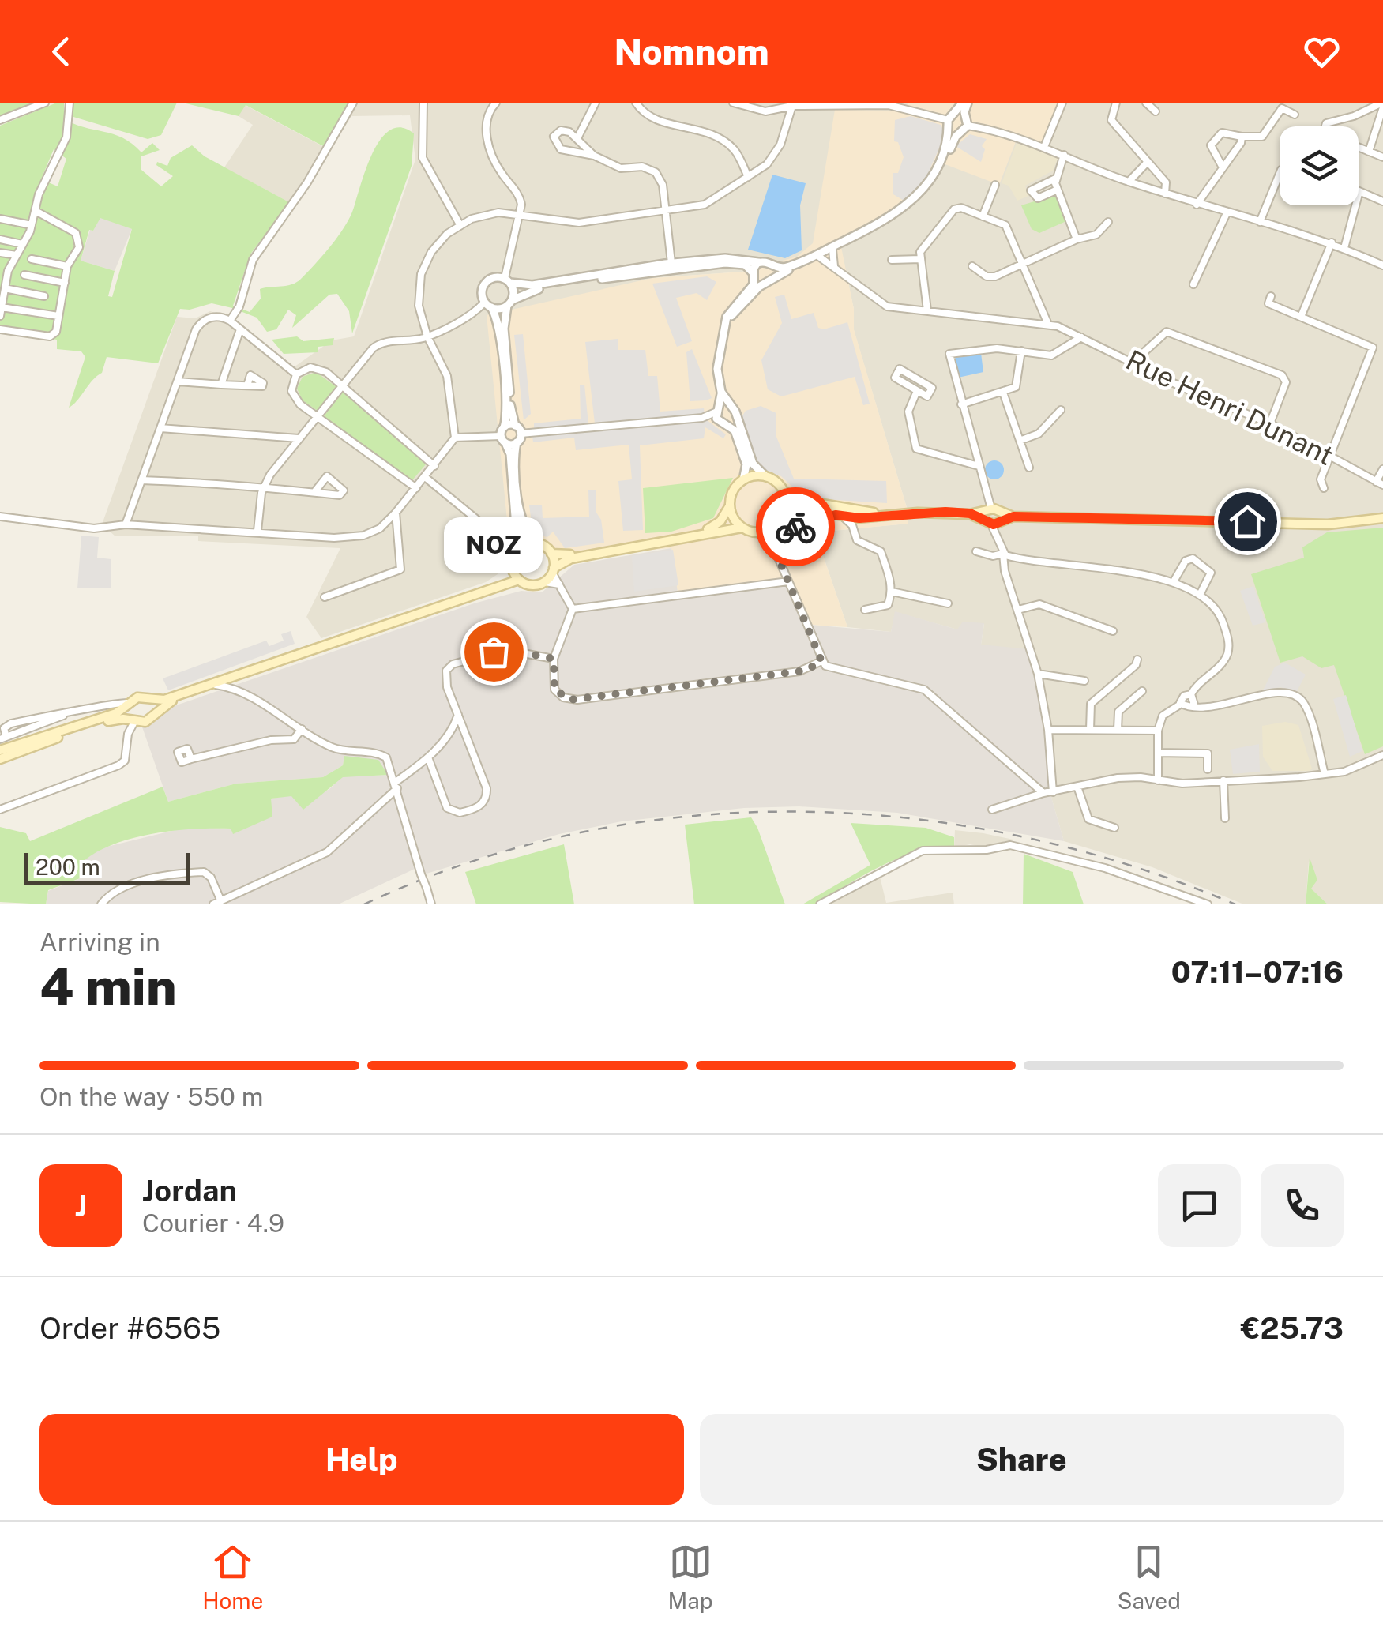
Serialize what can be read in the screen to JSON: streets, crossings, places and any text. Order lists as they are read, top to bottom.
{
  "streets": {
    "street": ["Rue Henri Dunant"]
  },
  "places": ["NOZ"],
  "scale_bar": "200 m",
  "page": {
    "header": "Nomnom",
    "bubble": "NOZ",
    "scale": "200 m",
    "heading": ["4 min", "Arriving in", "07:11–07:16"],
    "panel": [
      "Jordan",
      "Courier · 4.9",
      "Order #6565",
      "€25.73"
    ],
    "bar": "On the way · 550 m",
    "round": "J",
    "buttons": ["Help", "Share"],
    "tabs": ["Home", "Map", "Saved"]
  }
}
